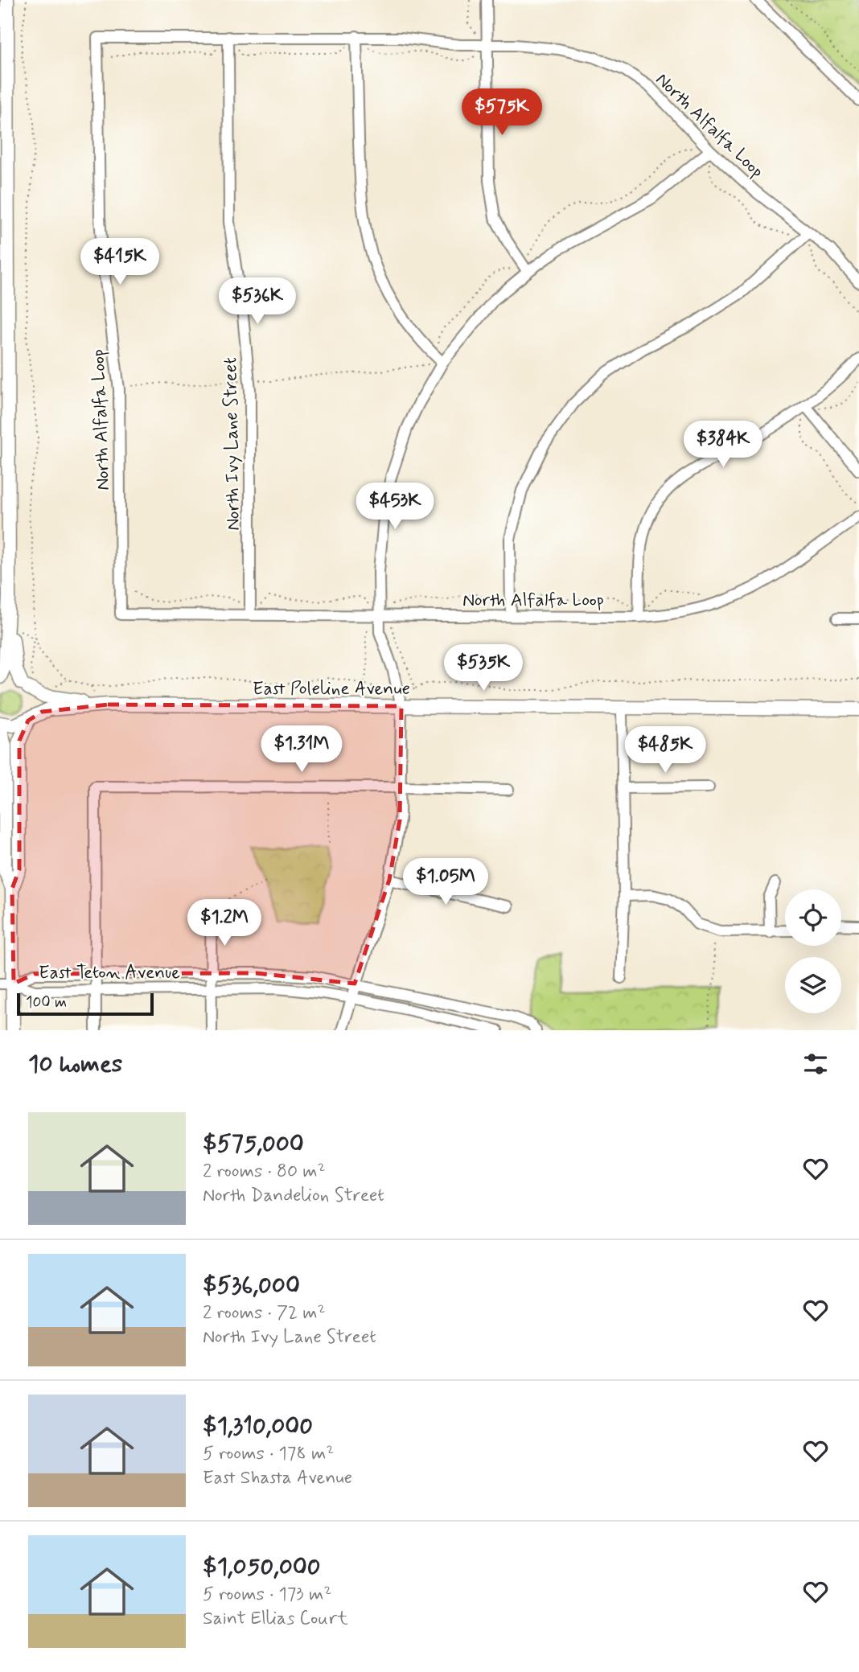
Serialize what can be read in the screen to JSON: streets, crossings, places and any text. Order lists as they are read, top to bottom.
{
  "streets": {
    "main road": ["East Poleline Avenue"],
    "street": ["North Alfalfa Loop", "North Ivy Lane Street", "East Teton Avenue"]
  },
  "crossings": [
    ["North Alfalfa Loop", "North Ivy Lane Street"]
  ],
  "scale_bar": "100 m",
  "page": {
    "price": [
      "$575K",
      "$415K",
      "$536K",
      "$384K",
      "$453K",
      "$535K",
      "$1.31M",
      "$485K",
      "$1.05M",
      "$1.2M"
    ],
    "scale": "100 m",
    "heading": "10 homes",
    "list": [
      {
        "name": "$575,000",
        "note": "2 rooms · 80 m² · North Dandelion Street"
      },
      {
        "name": "$536,000",
        "note": "2 rooms · 72 m² · North Ivy Lane Street"
      },
      {
        "name": "$1,310,000",
        "note": "5 rooms · 178 m² · East Shasta Avenue"
      },
      {
        "name": "$1,050,000",
        "note": "5 rooms · 173 m² · Saint Ellias Court"
      }
    ]
  }
}
